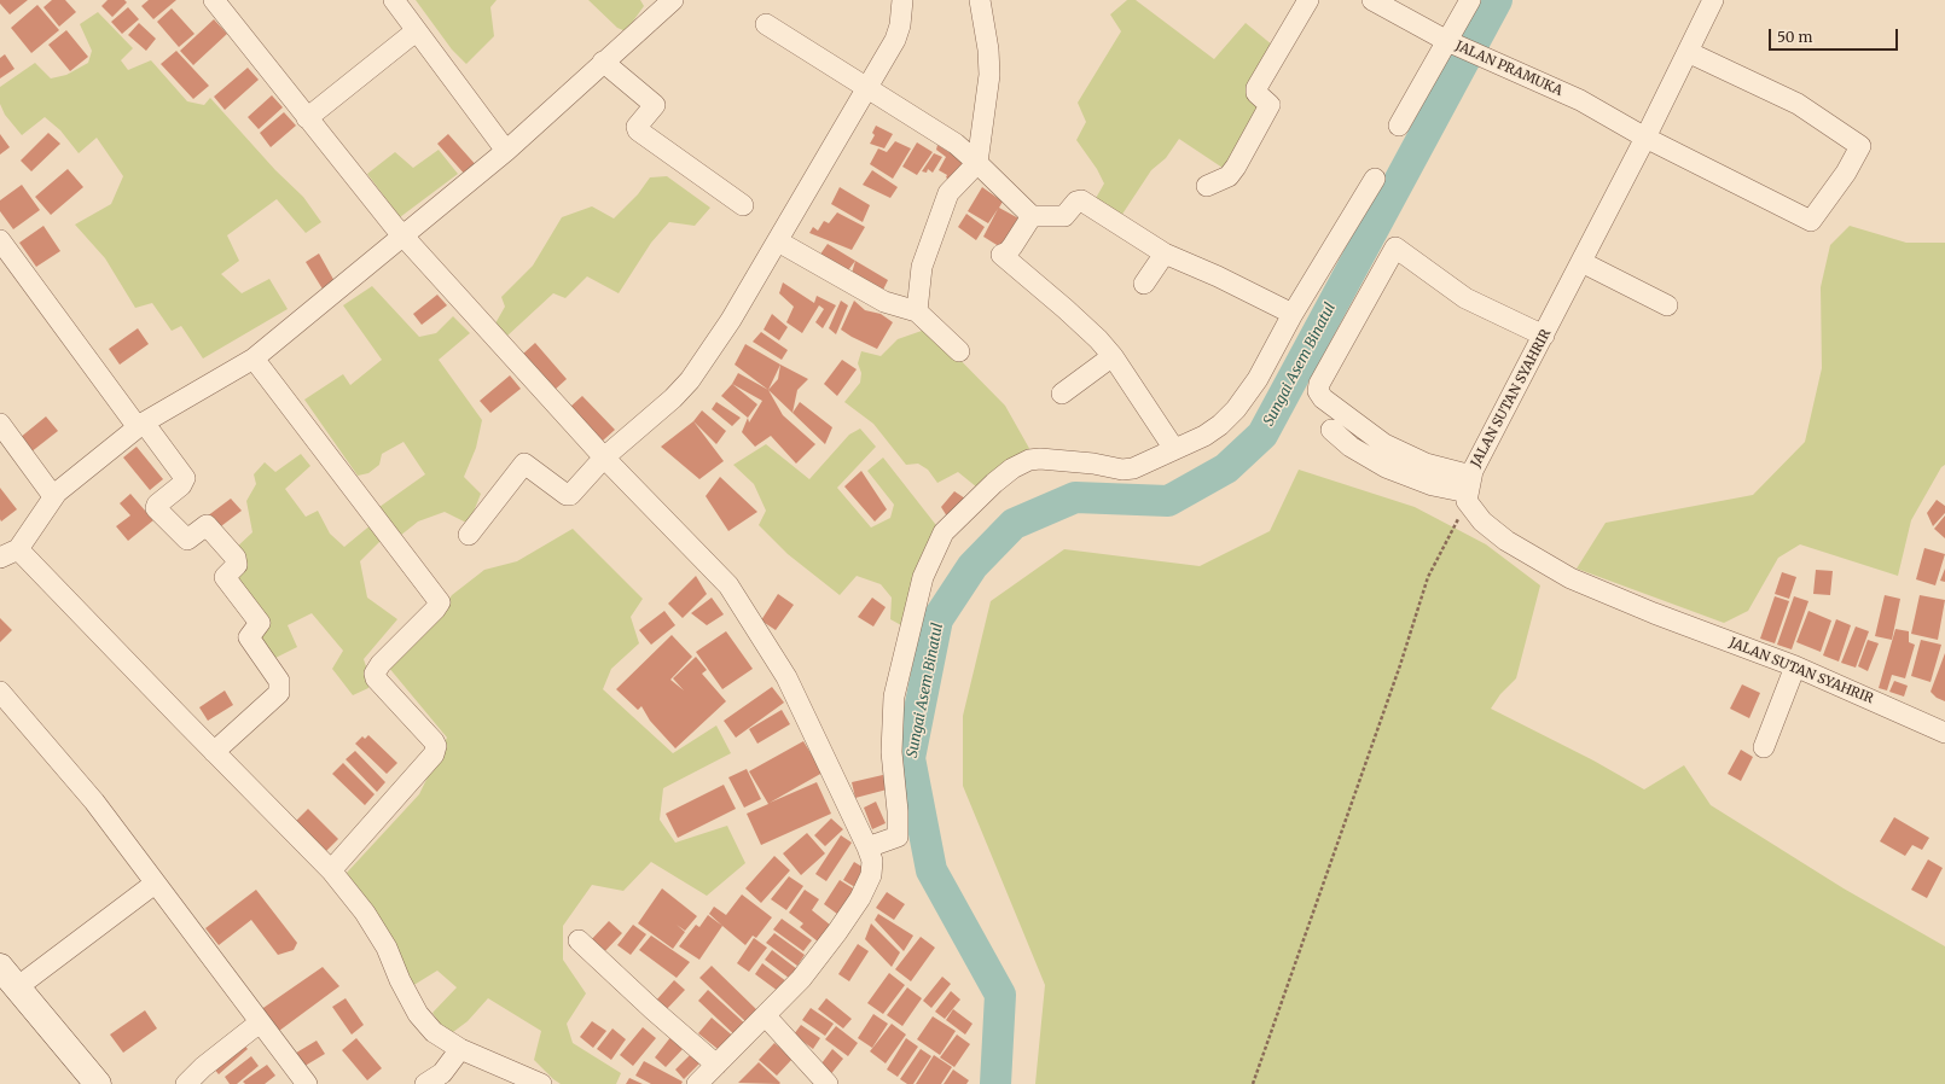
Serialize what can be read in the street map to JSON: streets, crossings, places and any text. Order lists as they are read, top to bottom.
{
  "streets": {
    "street": ["JALAN PRAMUKA", "JALAN SUTAN SYAHRIR"]
  },
  "crossings": [
    ["JALAN PRAMUKA", "JALAN SUTAN SYAHRIR"]
  ],
  "water": ["Sungai Asem Binatul"],
  "scale_bar": "50 m"
}
